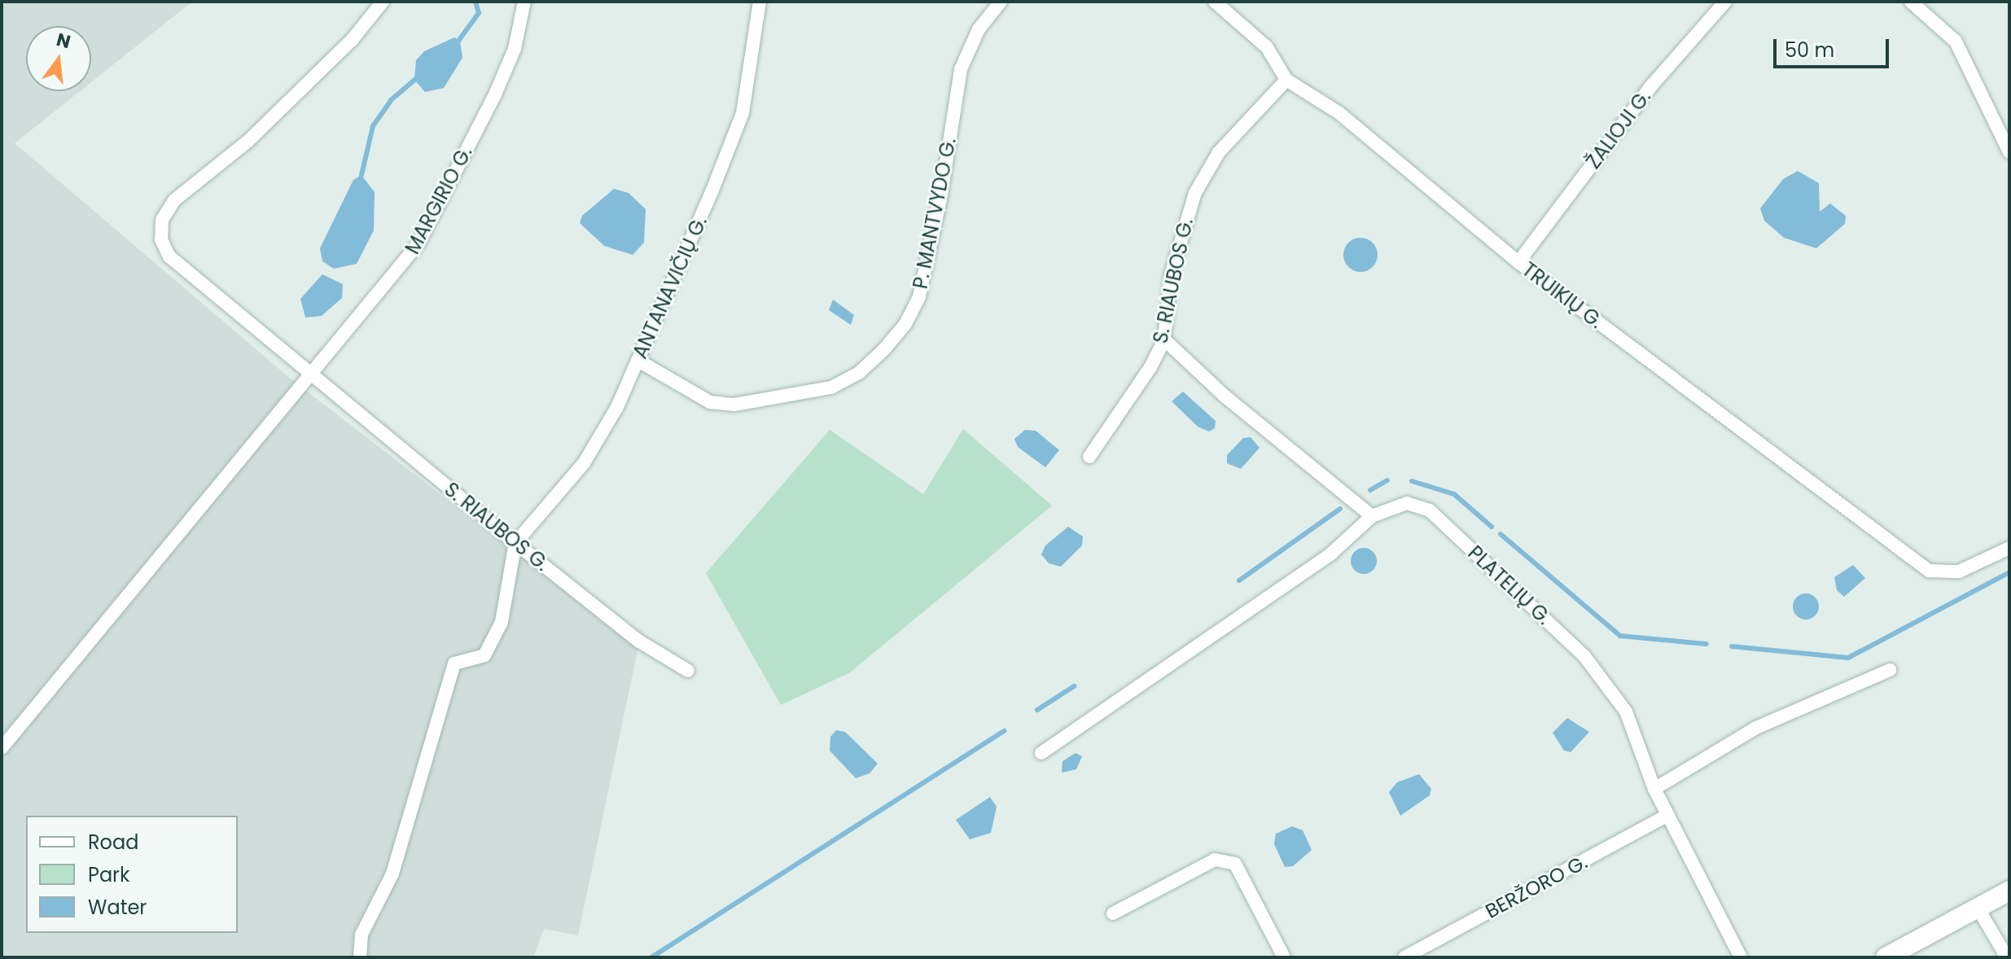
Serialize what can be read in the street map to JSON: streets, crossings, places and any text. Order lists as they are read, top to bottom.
{
  "streets": {
    "street": [
      "ŽALIOJI G.",
      "MARGIRIO G.",
      "P. MANTVYDO G.",
      "S. RIAUBOS G.",
      "ANTANAVIČIŲ G.",
      "TRUIKIŲ G.",
      "PLATELIŲ G.",
      "BERŽORO G."
    ]
  },
  "crossings": [
    ["ŽALIOJI G.", "TRUIKIŲ G."],
    ["MARGIRIO G.", "S. RIAUBOS G."],
    ["P. MANTVYDO G.", "ANTANAVIČIŲ G."],
    ["S. RIAUBOS G.", "ANTANAVIČIŲ G."],
    ["S. RIAUBOS G.", "TRUIKIŲ G."],
    ["PLATELIŲ G.", "BERŽORO G."]
  ],
  "legend": ["Road", "Park", "Water"],
  "scale_bar": "50 m",
  "north": "top"
}
